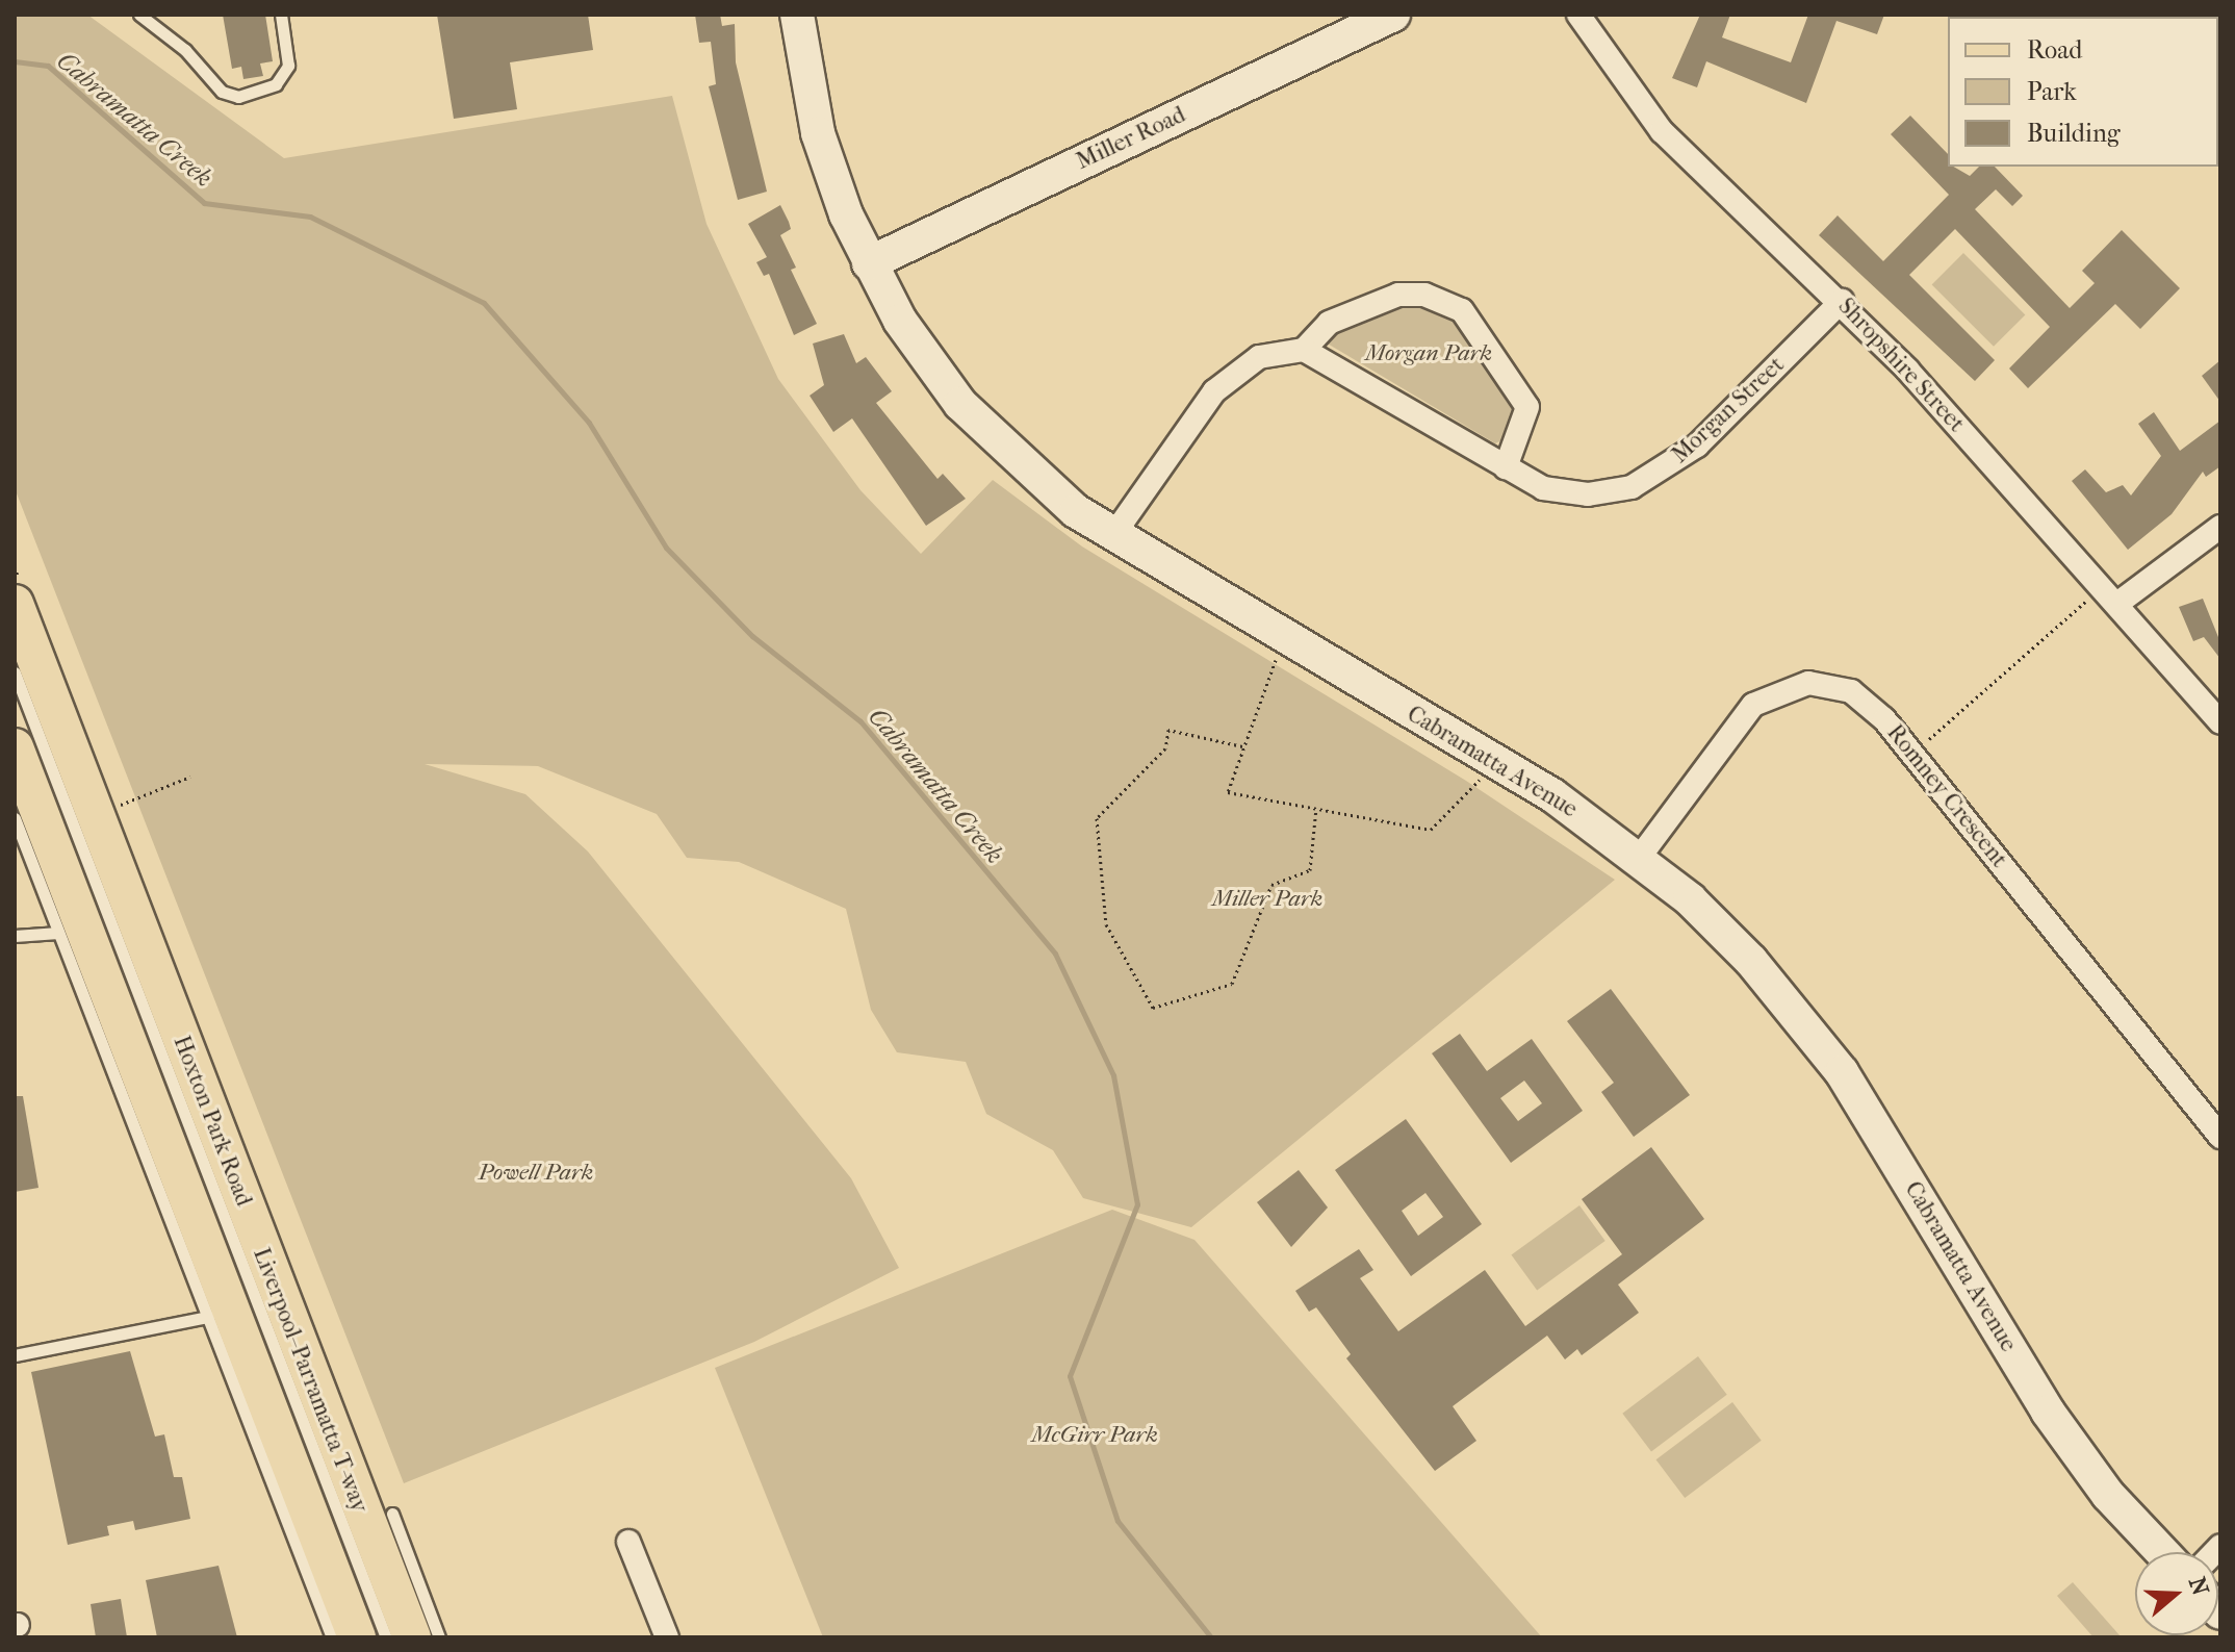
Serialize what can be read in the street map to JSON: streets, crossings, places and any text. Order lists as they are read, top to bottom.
{
  "streets": {
    "main road": ["Hoxton Park Road"],
    "street": [
      "Miller Road",
      "Shropshire Street",
      "Morgan Street",
      "Cabramatta Avenue",
      "Romney Crescent"
    ],
    "lane": ["Liverpool–Parramatta T-way"]
  },
  "crossings": [
    ["Miller Road", "Cabramatta Avenue"],
    ["Shropshire Street", "Morgan Street"],
    ["Cabramatta Avenue", "Romney Crescent"]
  ],
  "water": ["Cabramatta Creek"],
  "parks": [
    "Morgan Park",
    "Miller Park",
    "Powell Park",
    "McGirr Park"
  ],
  "legend": ["Road", "Park", "Building"],
  "north": "right"
}
